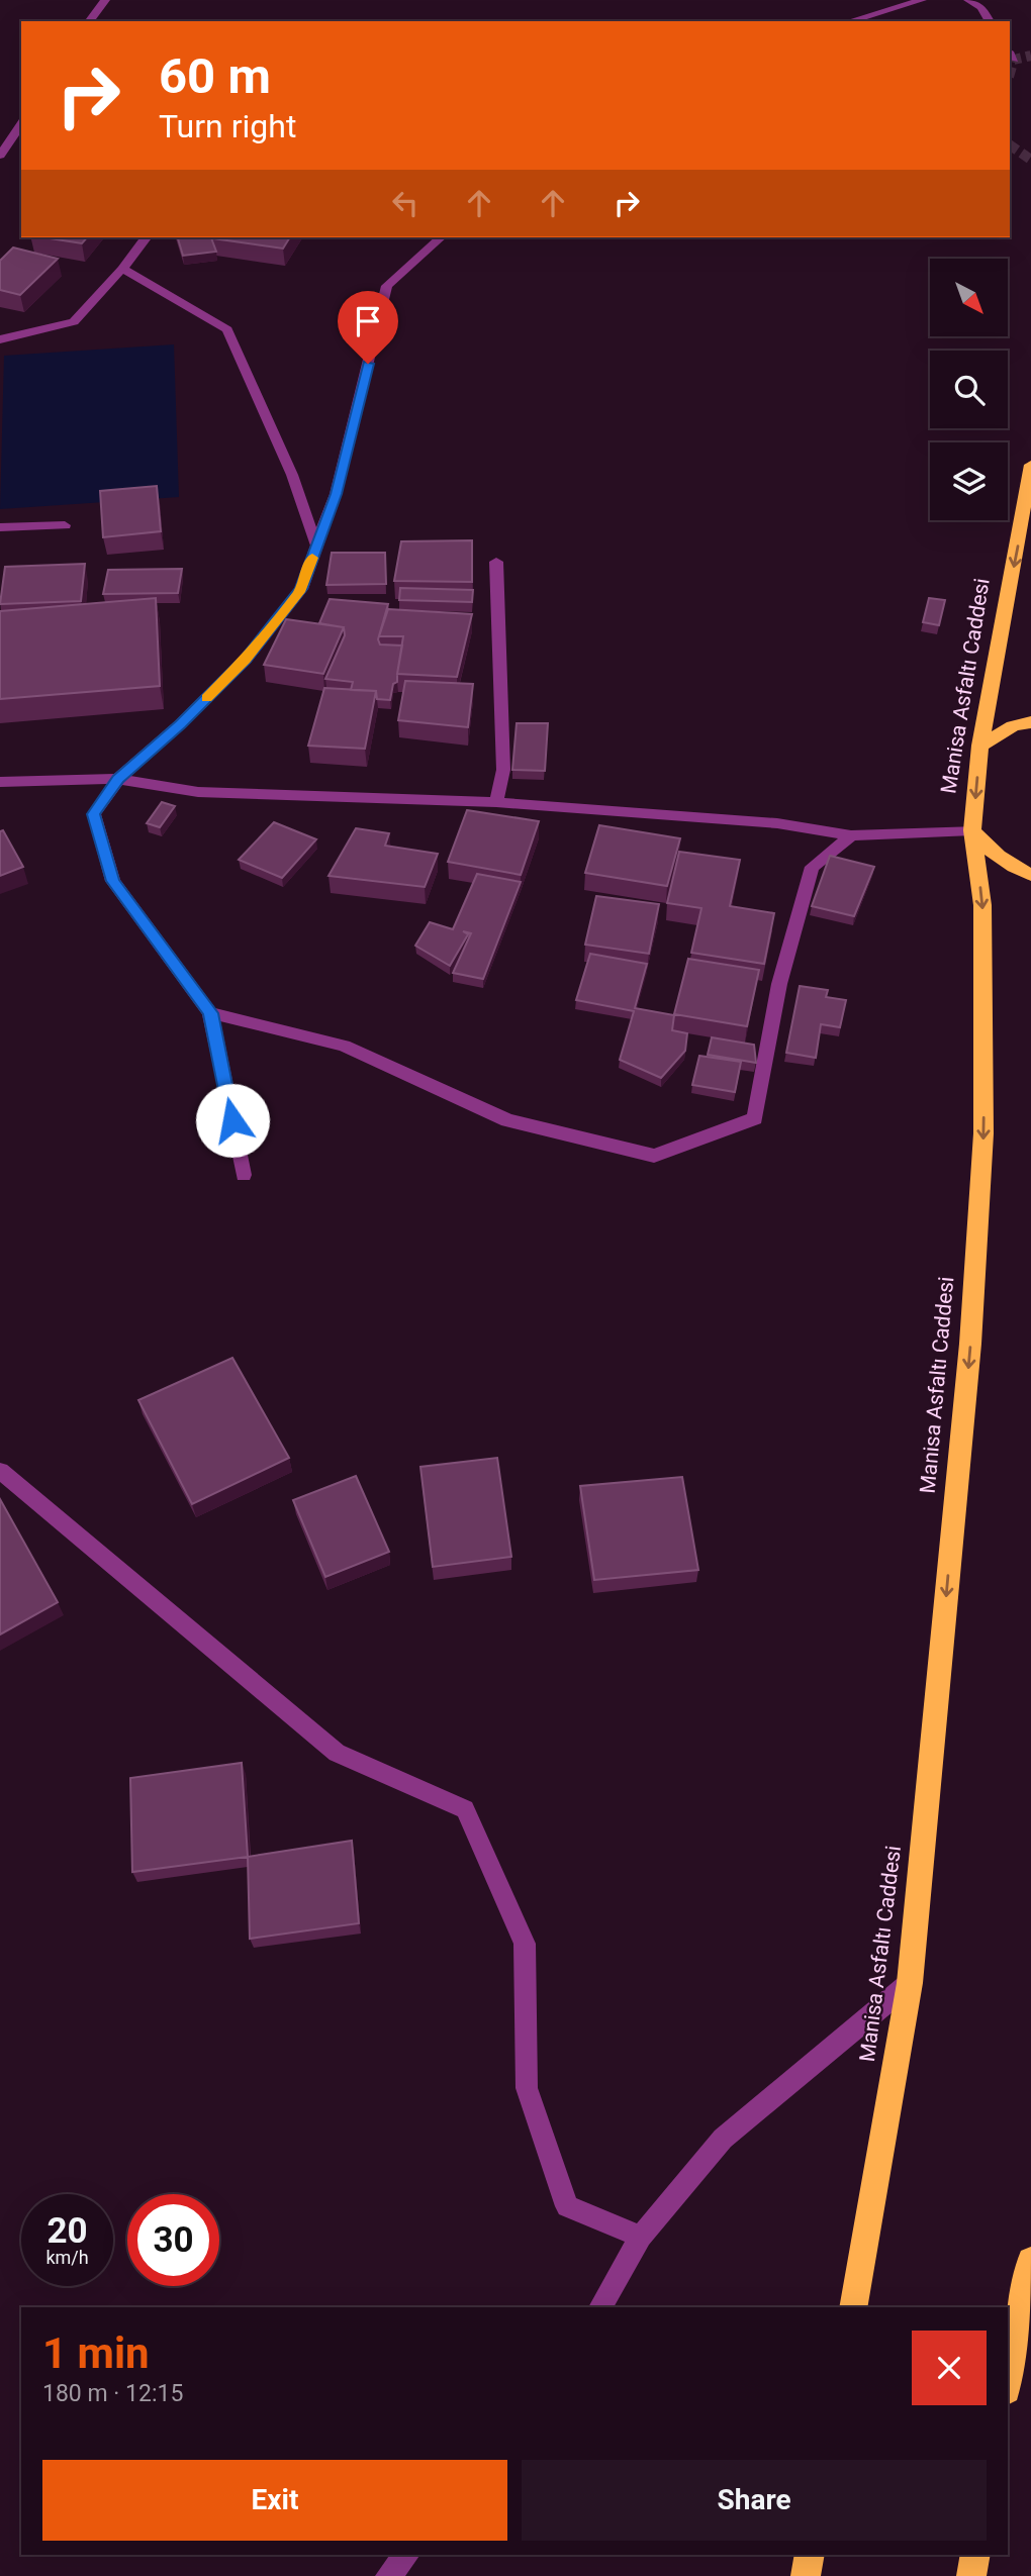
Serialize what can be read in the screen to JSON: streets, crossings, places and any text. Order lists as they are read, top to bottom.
{
  "streets": {
    "highway": ["Manisa Asfaltı Caddesi"]
  },
  "one_way": ["Manisa Asfaltı Caddesi"],
  "north": "bottom right",
  "page": {
    "turn": ["60 m", "Turn right"],
    "speed": "20 km/h",
    "limit": "30",
    "heading": ["1 min", "180 m · 12:15"],
    "buttons": ["Exit", "Share"]
  }
}
